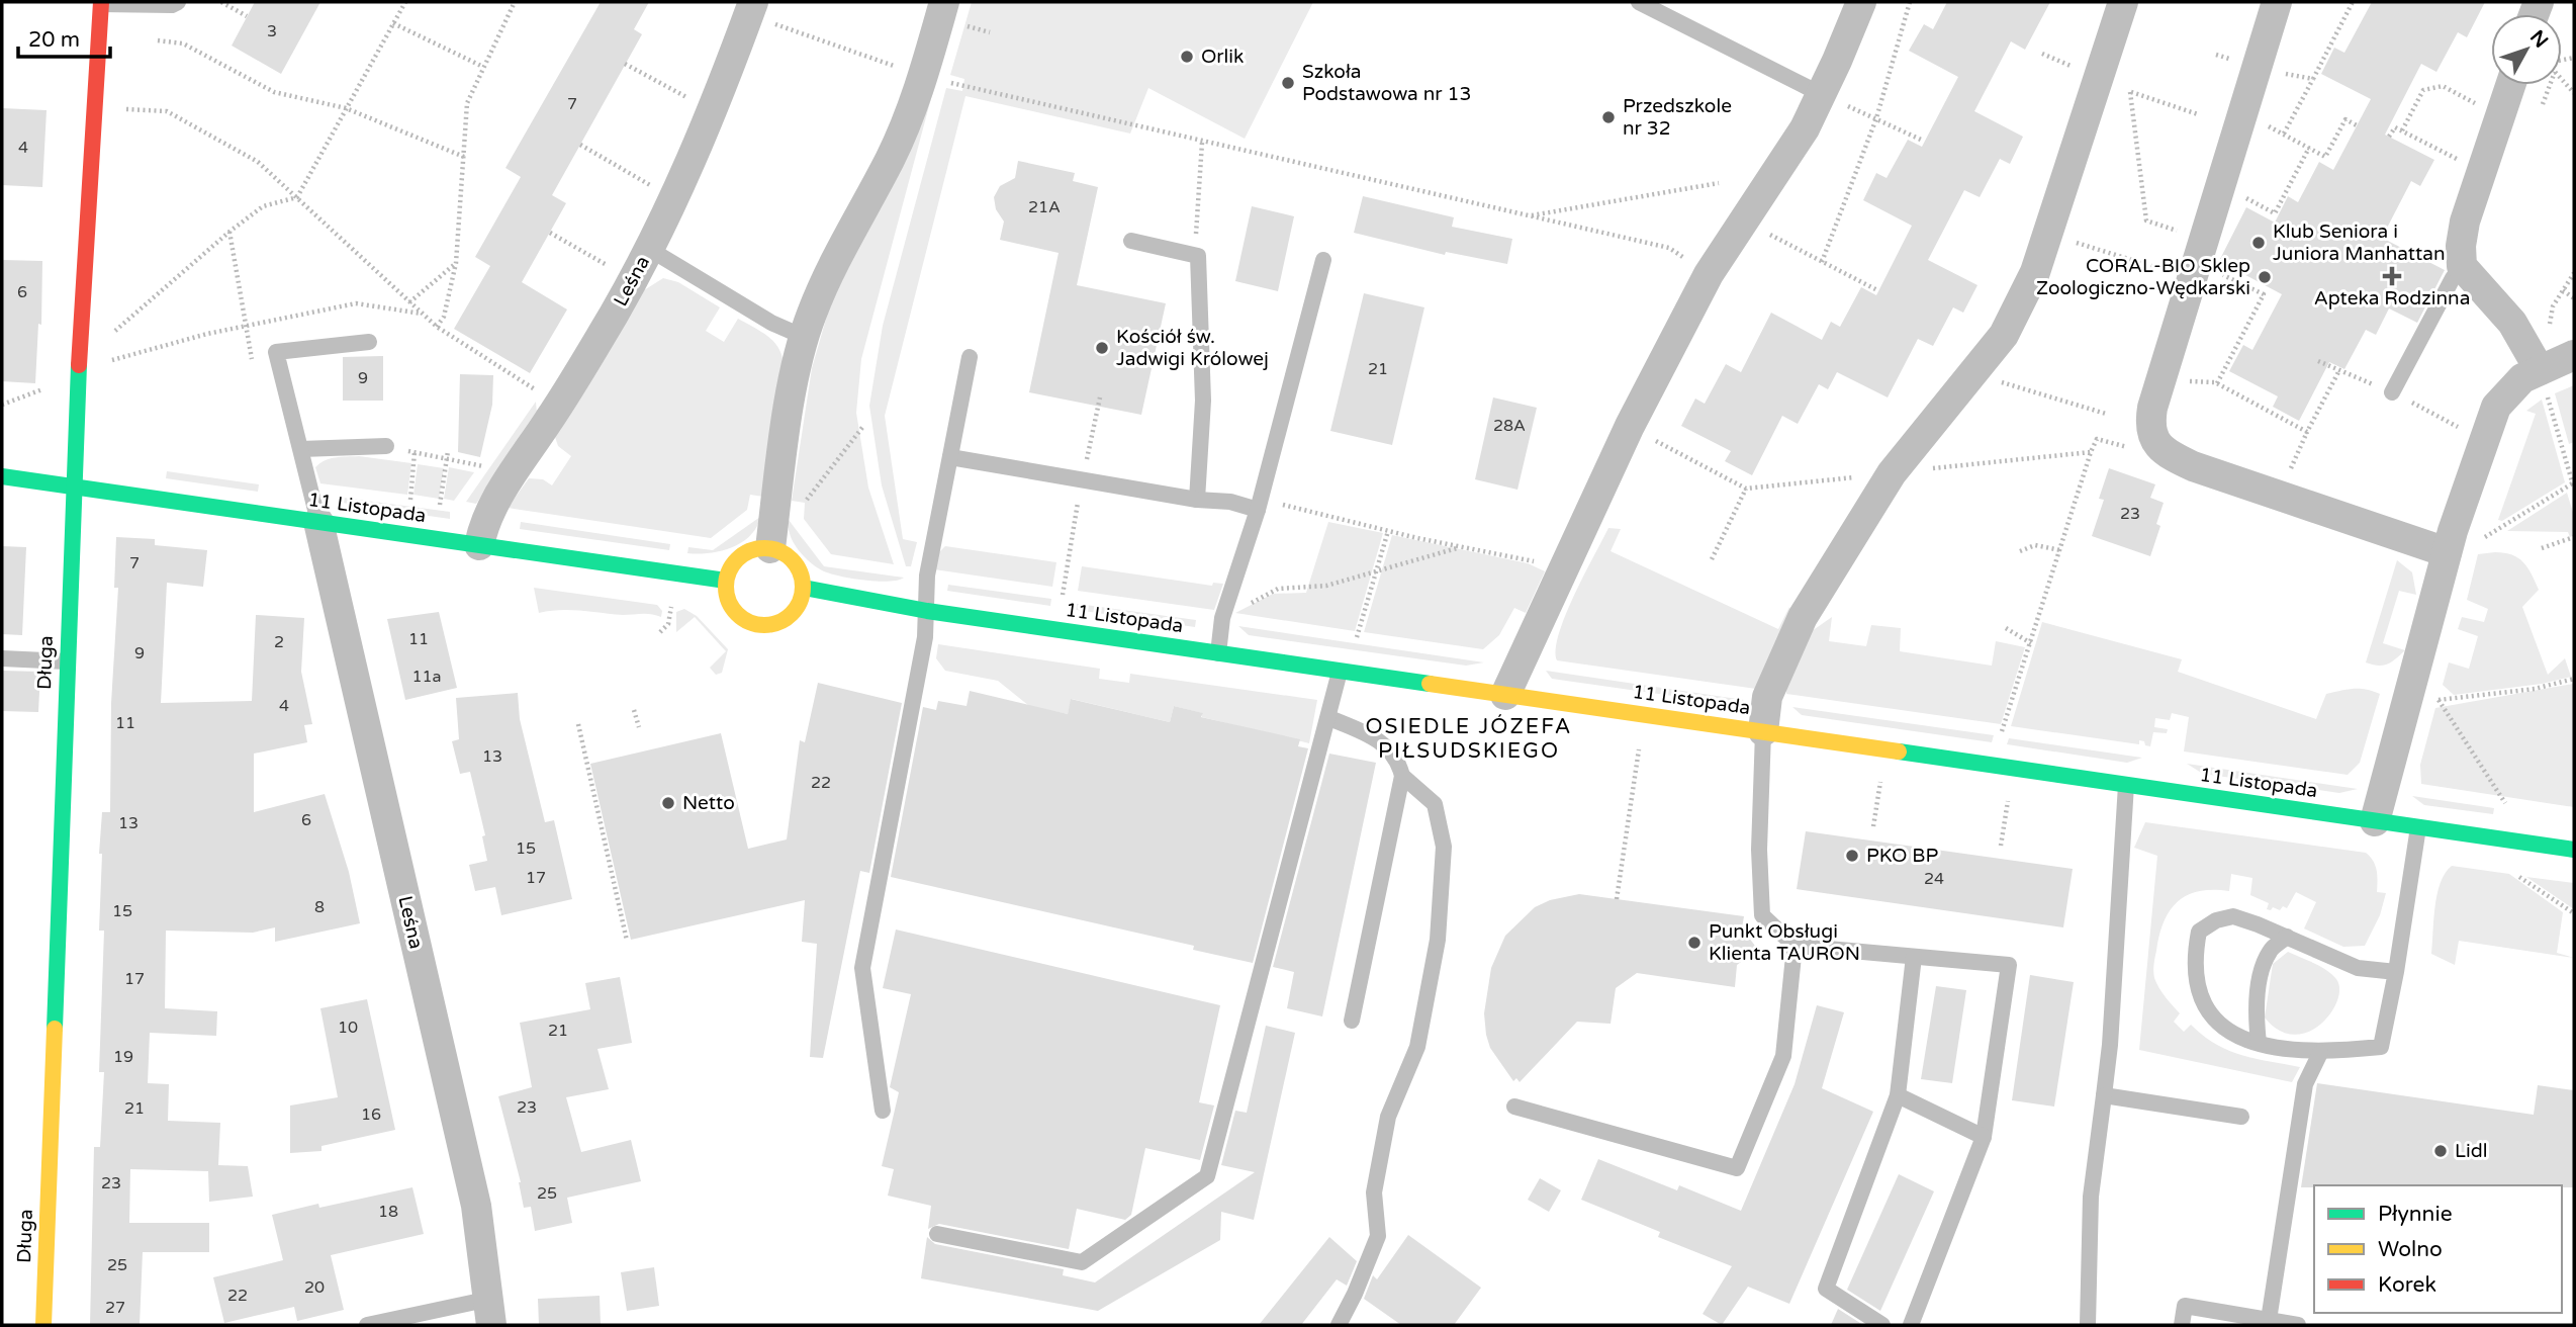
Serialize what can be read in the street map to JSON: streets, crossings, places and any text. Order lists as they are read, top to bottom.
{
  "streets": {
    "street": ["Leśna", "11 Listopada", "Długa"]
  },
  "crossings": [
    ["Leśna", "11 Listopada"],
    ["11 Listopada", "Długa"]
  ],
  "districts": ["OSIEDLE JÓZEFA PIŁSUDSKIEGO"],
  "places": {
    "other": [
      "Orlik",
      "Szkoła Podstawowa nr 13",
      "Przedszkole nr 32",
      "Klub Seniora i Juniora Manhattan",
      "CORAL-BIO Sklep Zoologiczno-Wędkarski",
      "Kościół św. Jadwigi Królowej",
      "Netto",
      "PKO BP",
      "Punkt Obsługi Klienta TAURON",
      "Lidl"
    ],
    "health": ["Apteka Rodzinna"]
  },
  "house_numbers": [
    "3",
    "7",
    "4",
    "21A",
    "6",
    "21",
    "9",
    "28A",
    "23",
    "7",
    "11",
    "2",
    "9",
    "11a",
    "4",
    "11",
    "13",
    "22",
    "6",
    "13",
    "15",
    "17",
    "24",
    "8",
    "15",
    "17",
    "10",
    "21",
    "19",
    "23",
    "21",
    "16",
    "23",
    "25",
    "18",
    "25",
    "20",
    "22",
    "27"
  ],
  "legend": ["Płynnie", "Wolno", "Korek"],
  "scale_bar": "20 m",
  "north": "top right"
}
